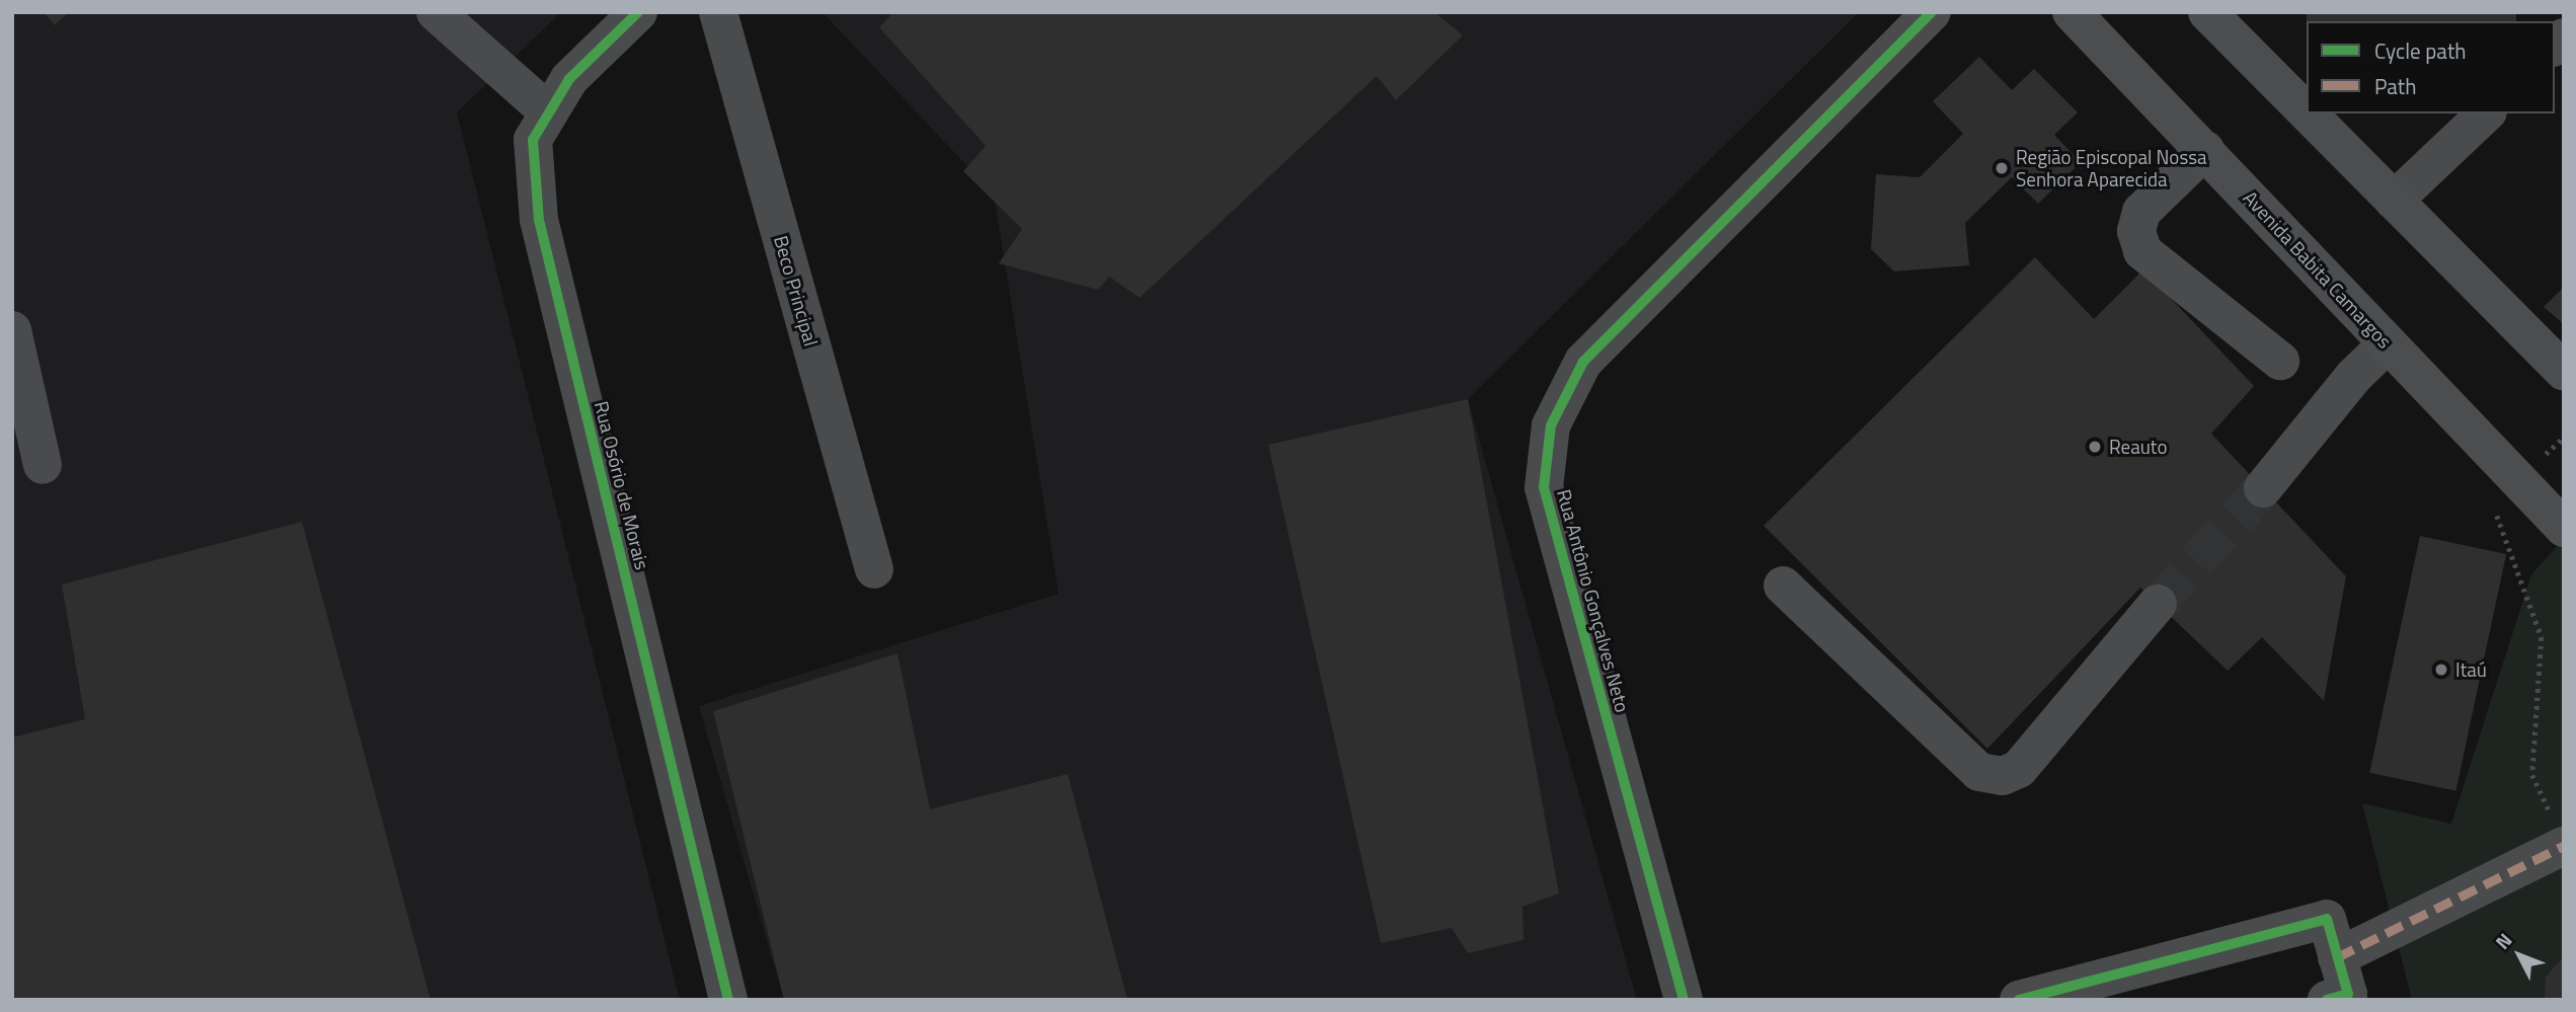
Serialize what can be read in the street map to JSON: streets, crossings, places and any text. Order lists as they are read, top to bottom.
{
  "streets": {
    "main road": ["Avenida Babita Camargos"],
    "street": ["Beco Principal", "Rua Osório de Morais", "Rua Antônio Gonçalves Neto"]
  },
  "places": ["Região Episcopal Nossa Senhora Aparecida", "Reauto", "Itaú"],
  "legend": ["Cycle path", "Path"],
  "north": "top left"
}
